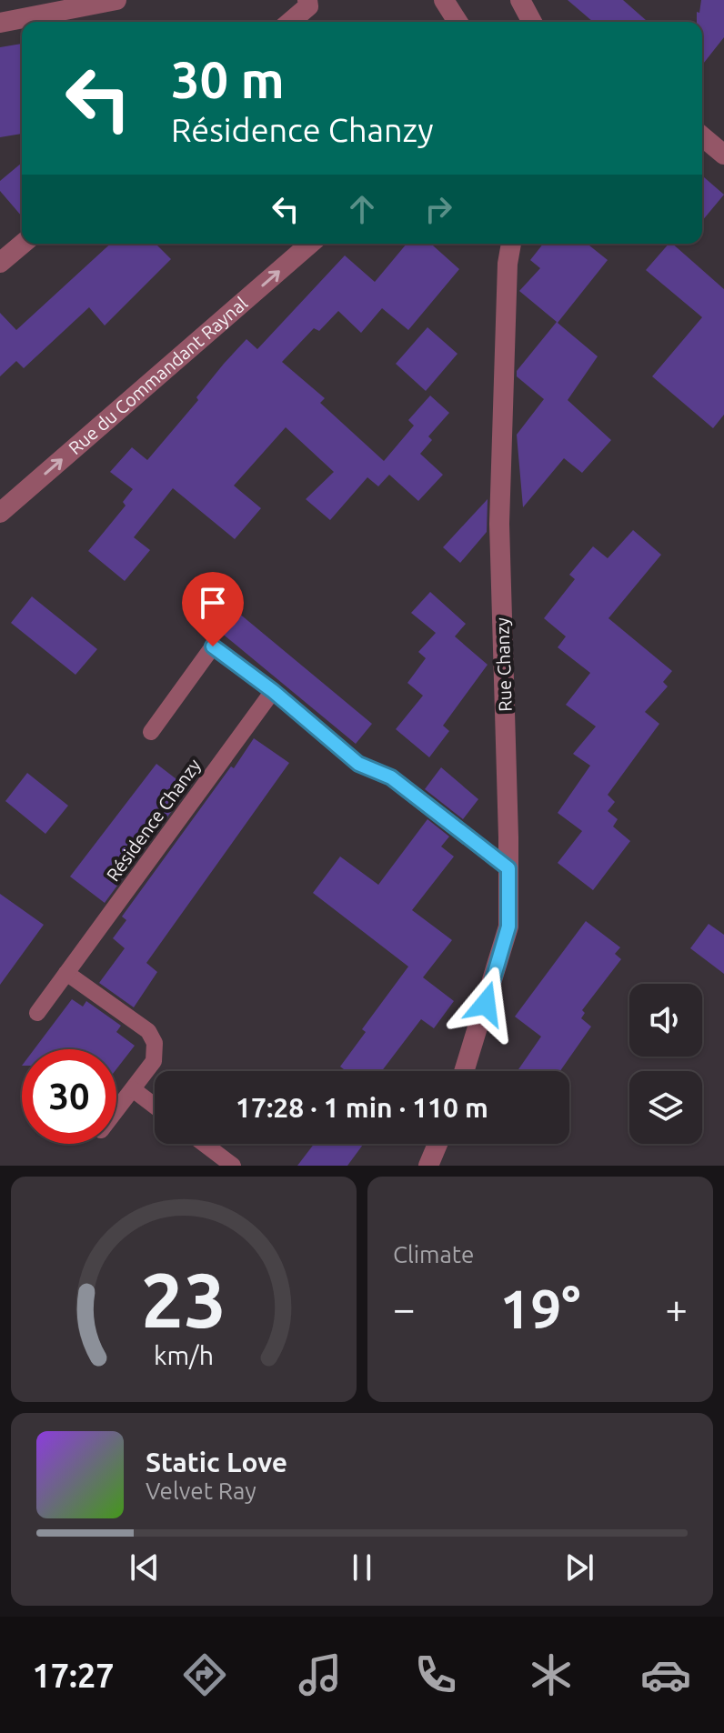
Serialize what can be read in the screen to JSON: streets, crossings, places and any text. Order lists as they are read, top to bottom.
{
  "streets": {
    "street": ["Rue du Commandant Raynal", "Rue Chanzy"],
    "lane": ["Résidence Chanzy"]
  },
  "one_way": ["Rue du Commandant Raynal"],
  "page": {
    "turn": ["30 m", "Résidence Chanzy"],
    "limit": "30",
    "trip": "17:28 · 1 min · 110 m",
    "tile": "Climate",
    "heat": ["−", "19°", "+"],
    "song": ["Static Love", "Velvet Ray"],
    "tabs": "17:27",
    "gauge": ["23", "km/h"]
  }
}
